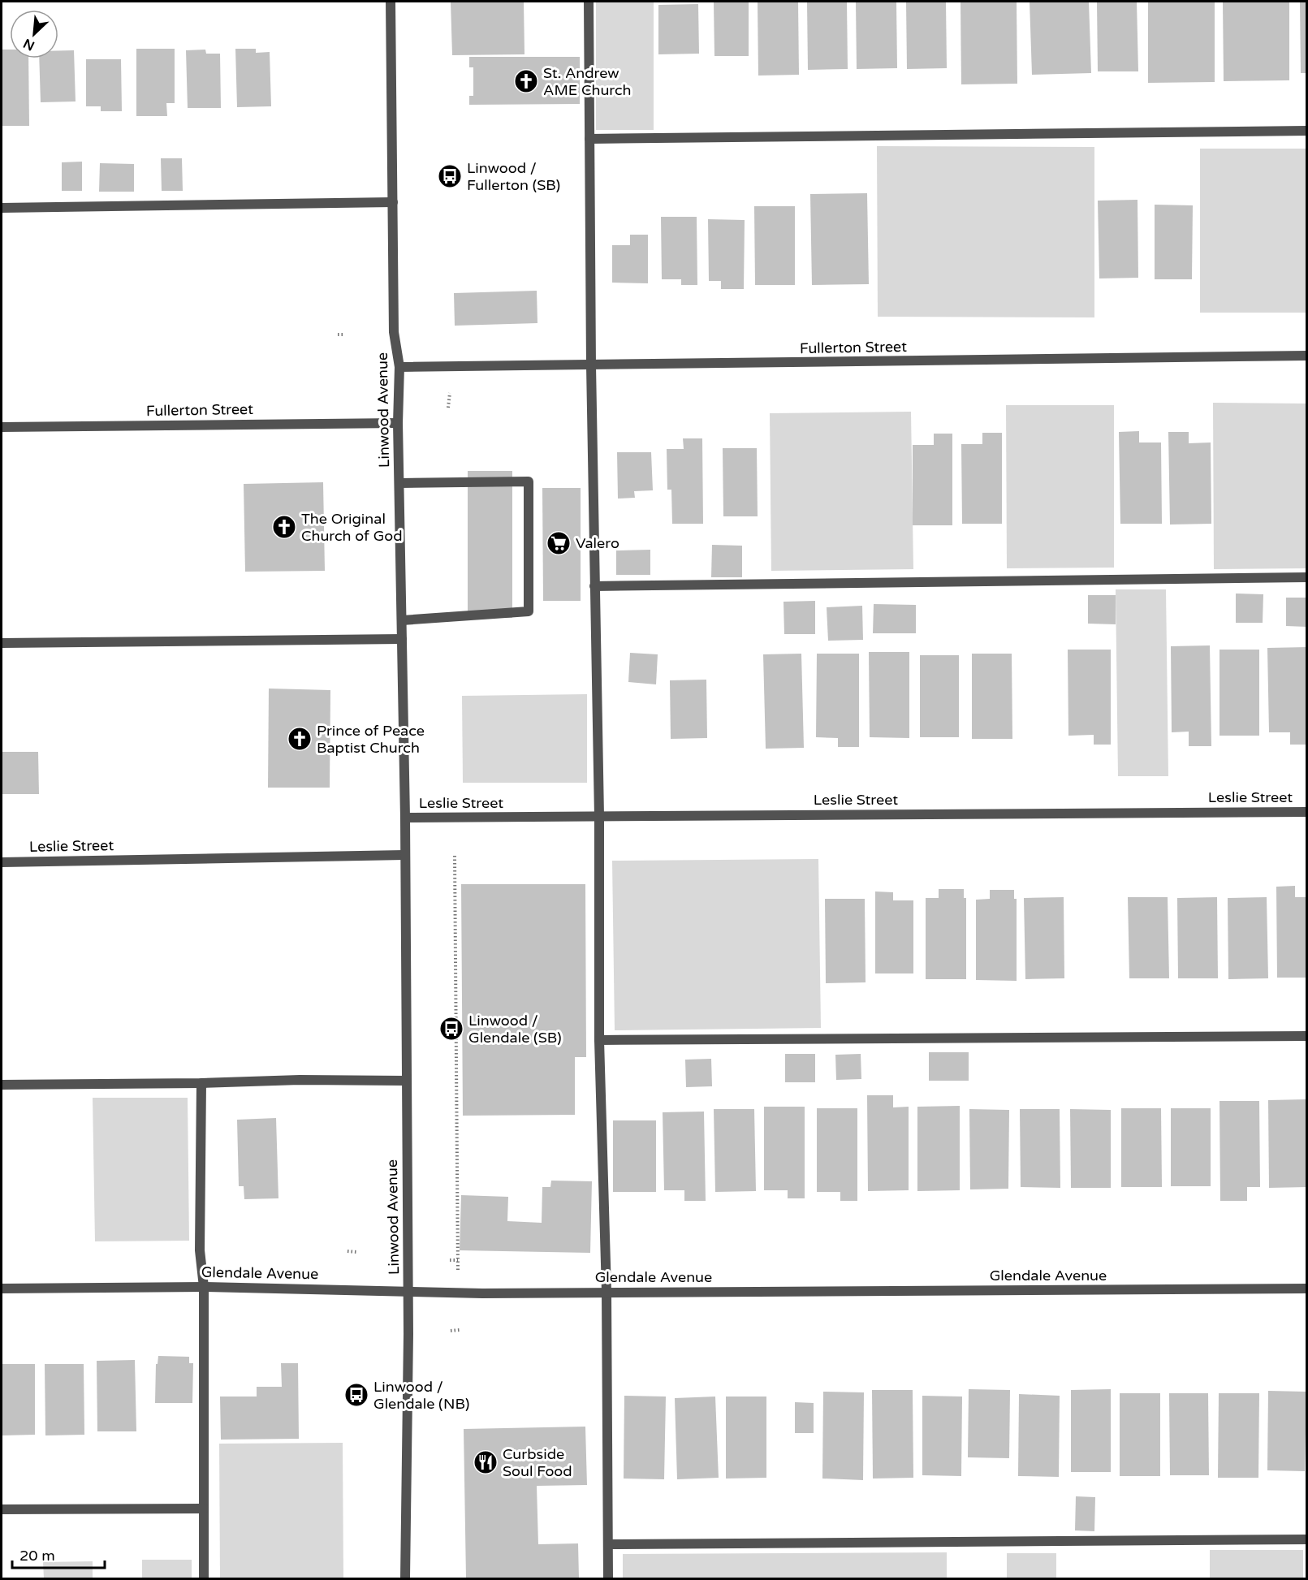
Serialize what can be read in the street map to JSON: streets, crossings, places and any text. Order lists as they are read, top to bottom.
{
  "streets": {
    "street": [
      "Fullerton Street",
      "Linwood Avenue",
      "Leslie Street",
      "Glendale Avenue"
    ]
  },
  "crossings": [
    ["Fullerton Street", "Linwood Avenue"],
    ["Linwood Avenue", "Leslie Street"],
    ["Linwood Avenue", "Glendale Avenue"]
  ],
  "places": {
    "church": ["St. Andrew AME Church", "The Original Church of God", "Prince of Peace Baptist Church"],
    "bus stop": ["Linwood / Fullerton (SB)", "Linwood / Glendale (SB)", "Linwood / Glendale (NB)"],
    "supermarket": ["Valero"],
    "restaurant": ["Curbside Soul Food"]
  },
  "scale_bar": "20 m",
  "north": "bottom left"
}
